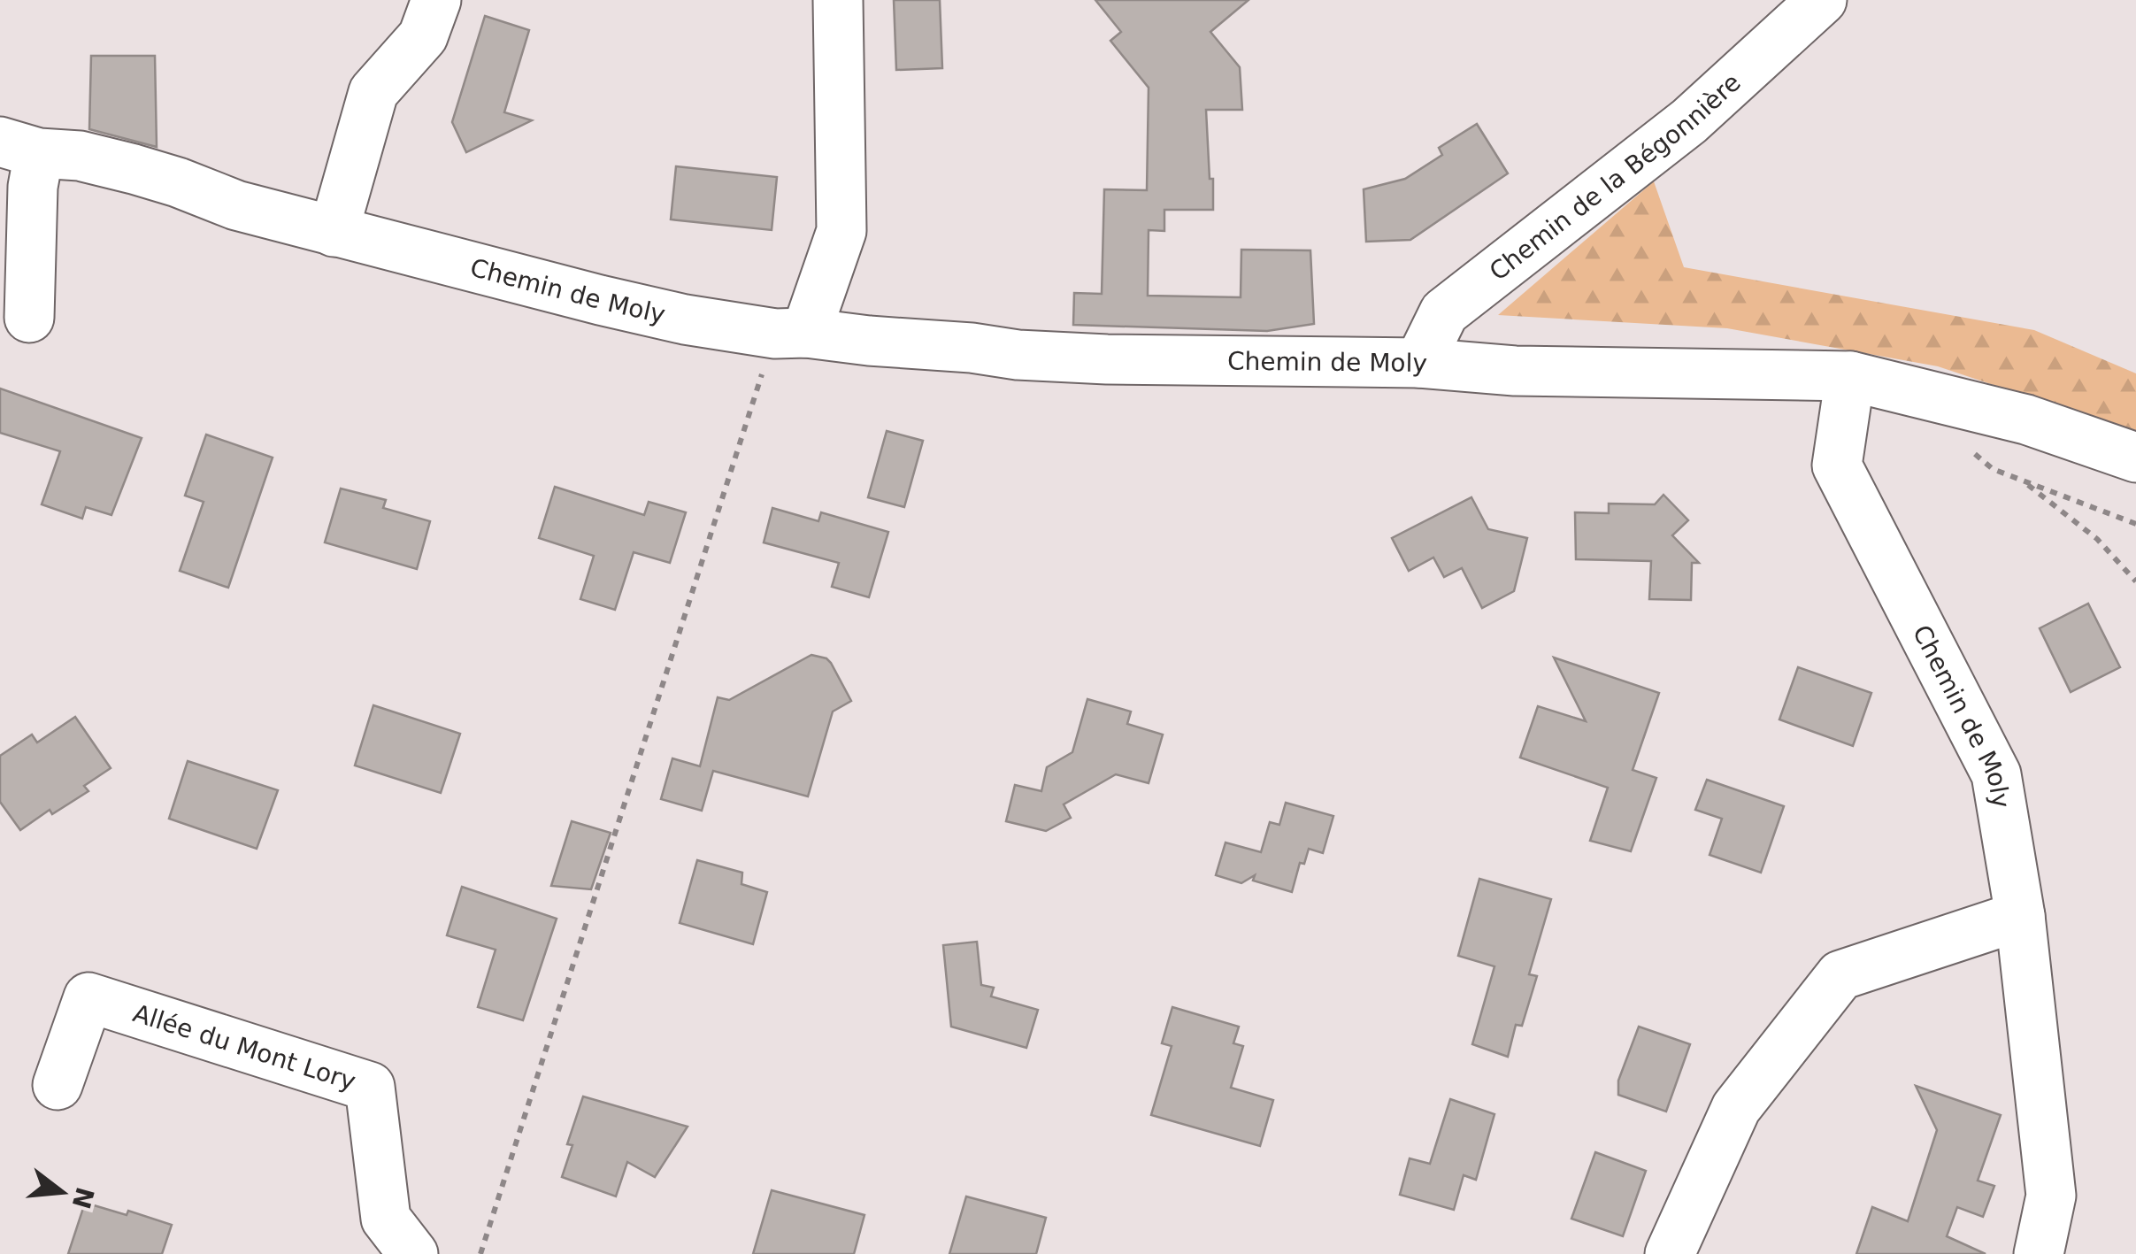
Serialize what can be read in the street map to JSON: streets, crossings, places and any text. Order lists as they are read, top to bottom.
{
  "streets": {
    "street": ["Chemin de la Bégonnière", "Chemin de Moly", "Allée du Mont Lory"]
  },
  "crossings": [
    ["Chemin de la Bégonnière", "Chemin de Moly"]
  ],
  "north": "right"
}
